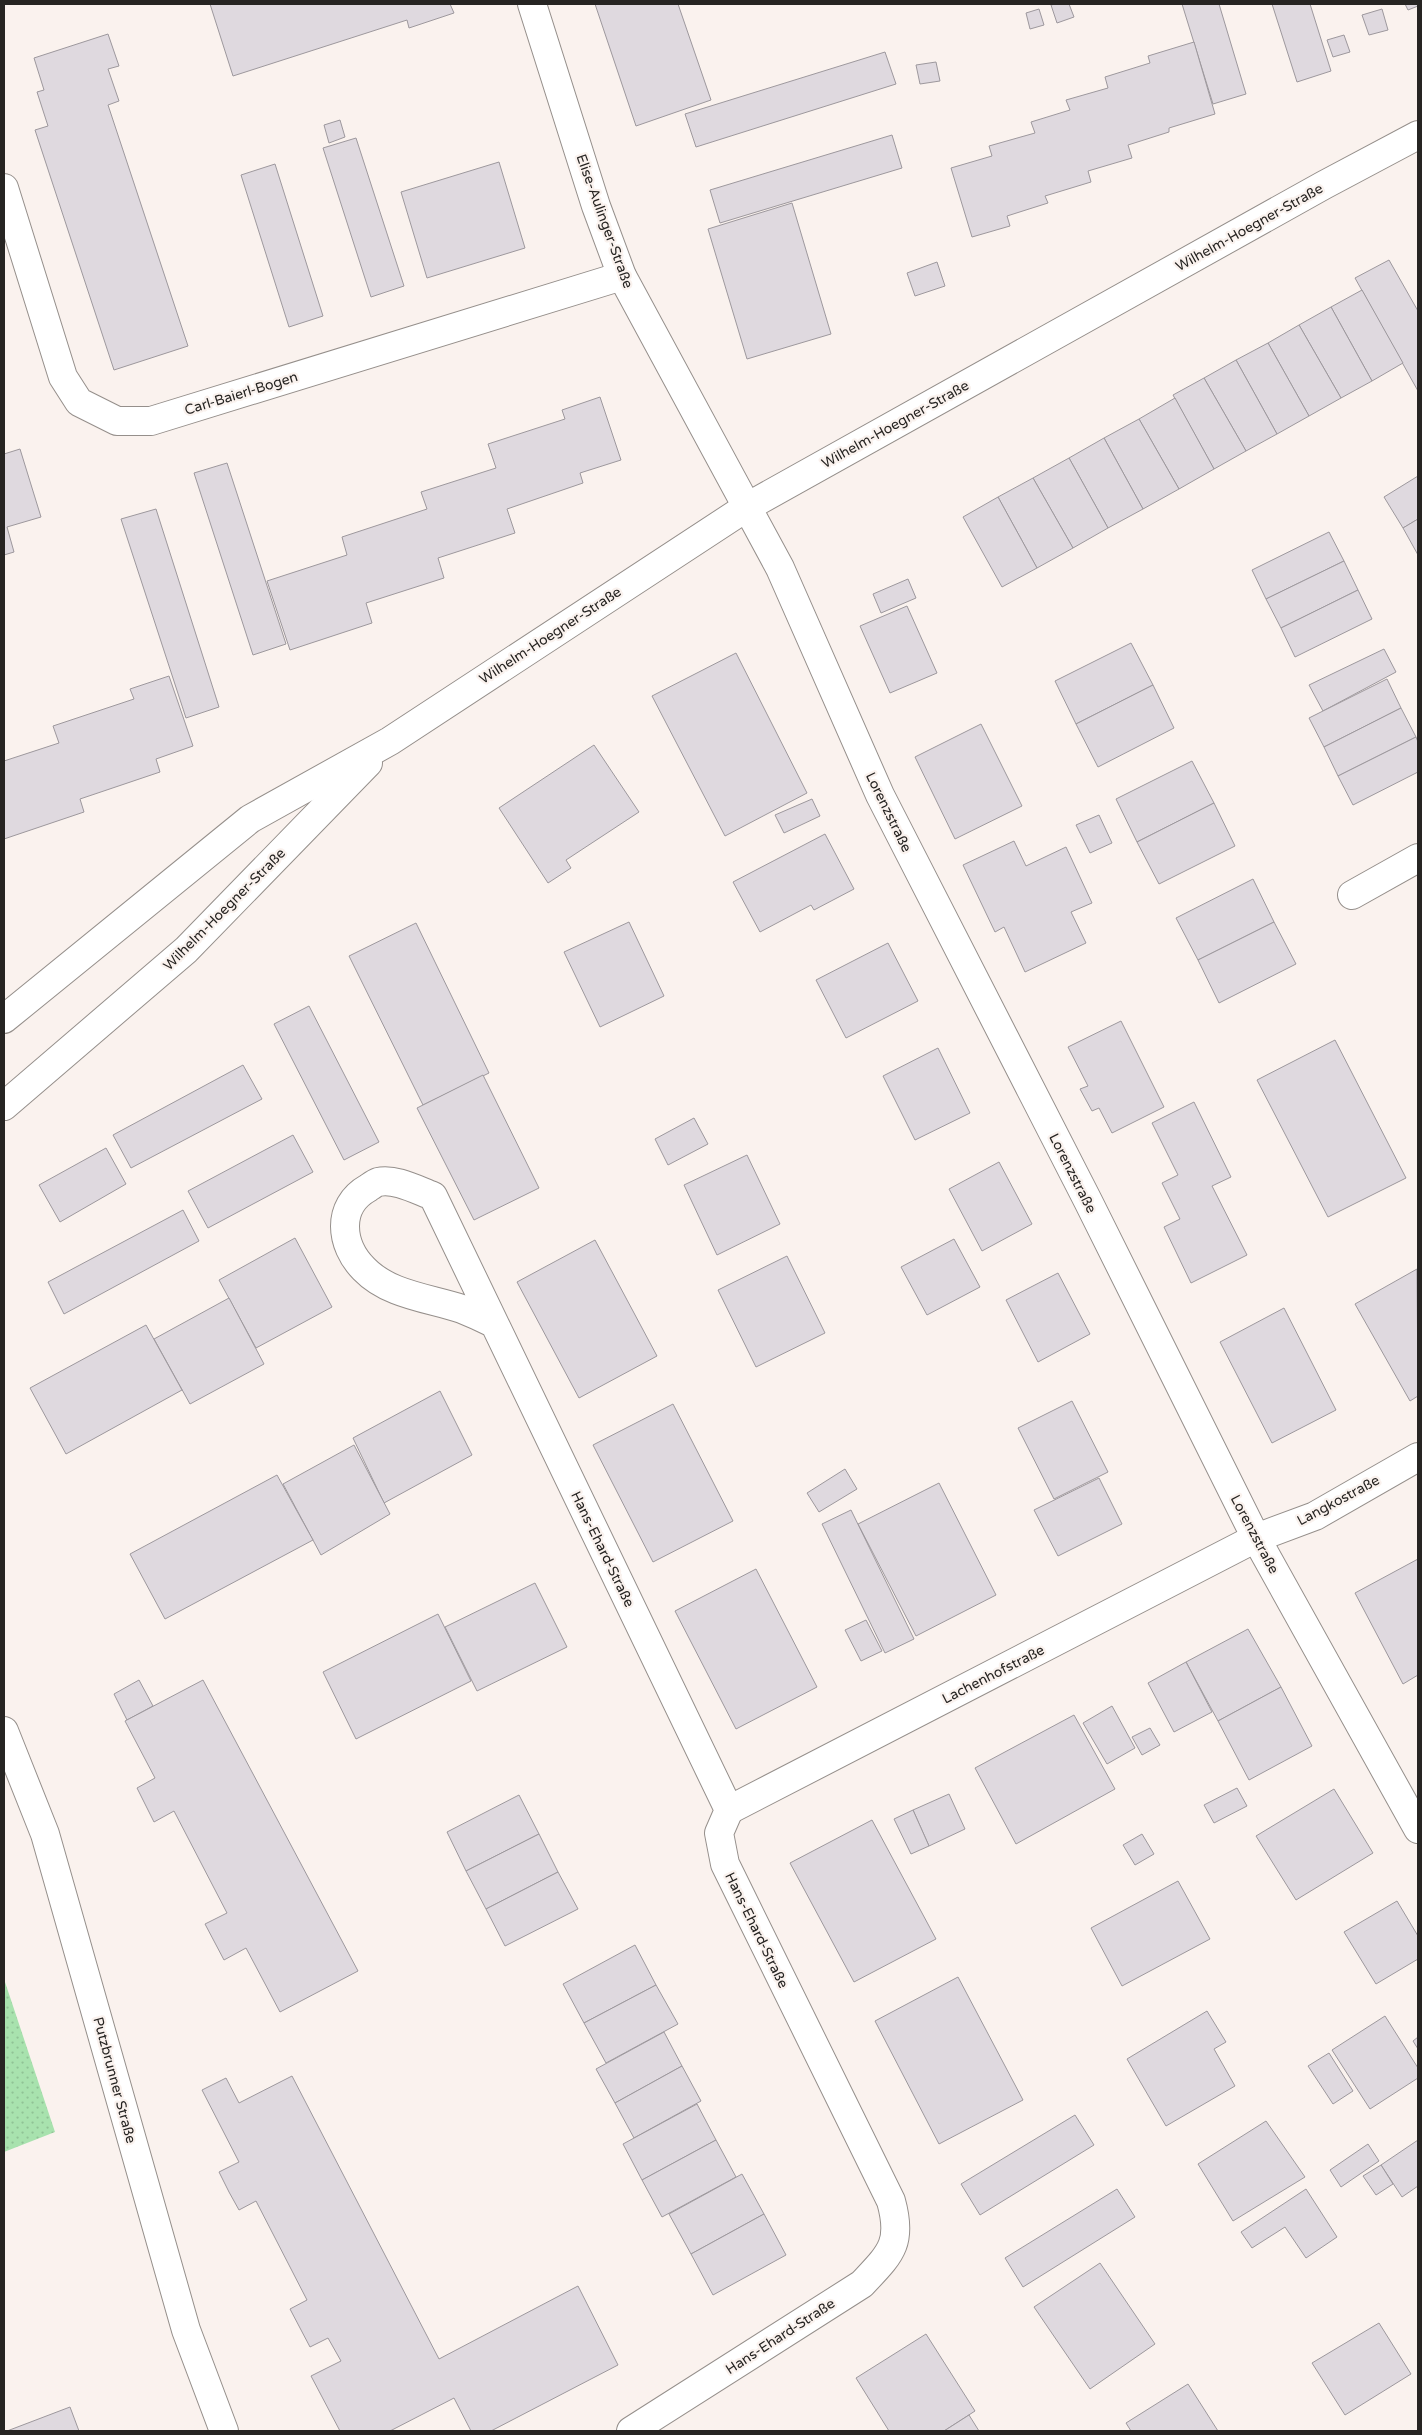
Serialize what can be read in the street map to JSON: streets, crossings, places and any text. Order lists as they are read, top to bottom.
{
  "streets": {
    "street": [
      "Elise-Aulinger-Straße",
      "Wilhelm-Hoegner-Straße",
      "Carl-Baierl-Bogen",
      "Lorenzstraße",
      "Langkostraße",
      "Hans-Ehard-Straße",
      "Lachenhofstraße",
      "Putzbrunner Straße"
    ]
  },
  "crossings": [
    ["Elise-Aulinger-Straße", "Wilhelm-Hoegner-Straße"],
    ["Elise-Aulinger-Straße", "Carl-Baierl-Bogen"],
    ["Elise-Aulinger-Straße", "Lorenzstraße"],
    ["Wilhelm-Hoegner-Straße", "Lorenzstraße"],
    ["Lorenzstraße", "Langkostraße"],
    ["Lorenzstraße", "Lachenhofstraße"],
    ["Langkostraße", "Lachenhofstraße"],
    ["Hans-Ehard-Straße", "Lachenhofstraße"]
  ]
}
